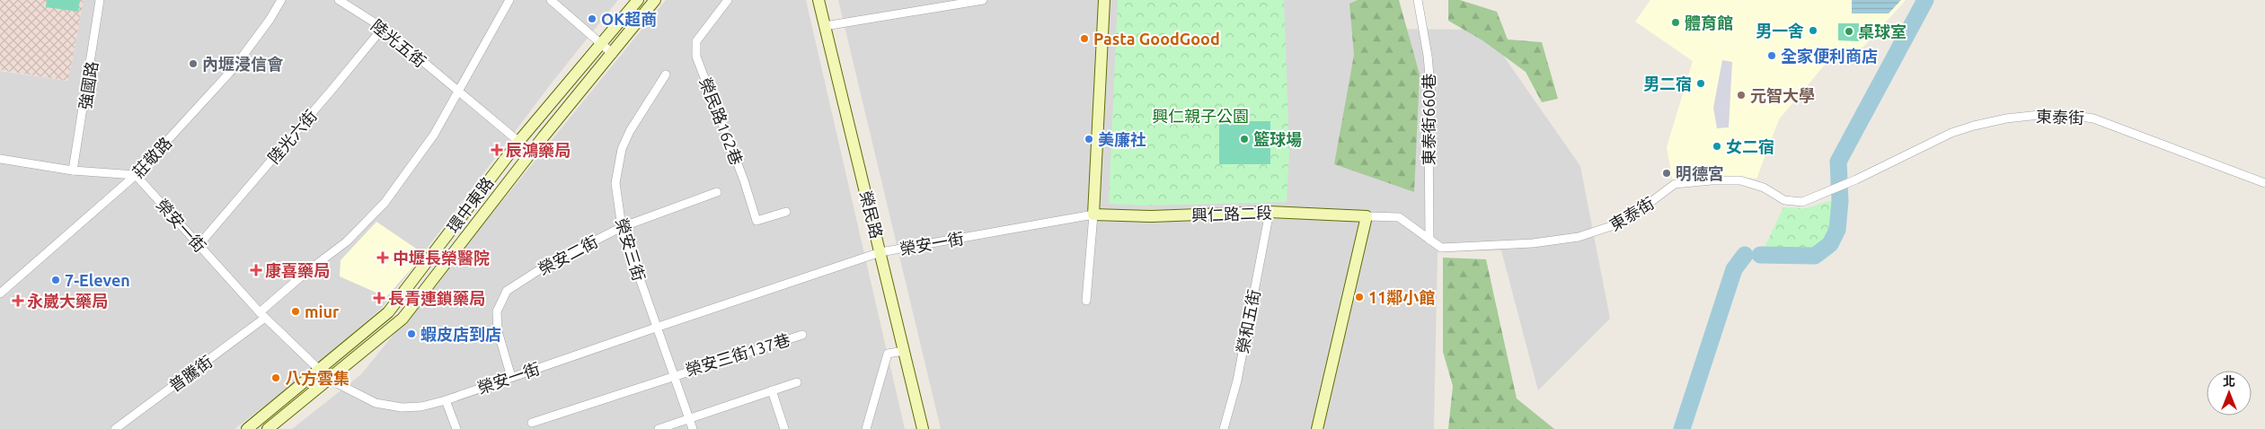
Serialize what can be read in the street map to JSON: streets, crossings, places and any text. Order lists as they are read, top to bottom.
{
  "streets": {
    "street": [
      "陸光五街",
      "強國路",
      "東泰街",
      "東泰街660巷",
      "榮民路162巷",
      "陸光六街",
      "莊敬路",
      "環中東路",
      "興仁路二段",
      "榮民路",
      "榮安一街",
      "榮安三街",
      "榮安二街",
      "榮和五街",
      "榮安三街137巷",
      "普騰街"
    ]
  },
  "crossings": [
    ["陸光五街", "陸光六街"],
    ["陸光五街", "環中東路"],
    ["陸光五街", "普騰街"],
    ["東泰街", "東泰街660巷"],
    ["東泰街", "興仁路二段"],
    ["陸光六街", "榮安一街"],
    ["莊敬路", "榮安一街"],
    ["環中東路", "榮安一街"],
    ["興仁路二段", "榮安一街"],
    ["興仁路二段", "榮和五街"],
    ["榮民路", "榮安一街"],
    ["榮安一街", "榮安三街"],
    ["榮安一街", "榮安二街"],
    ["榮安一街", "普騰街"],
    ["榮安三街", "榮安二街"],
    ["榮安三街", "榮安三街137巷"]
  ],
  "parks": ["興仁親子公園"],
  "places": {
    "other": [
      "OK超商",
      "體育館",
      "男一舍",
      "桌球室",
      "Pasta GoodGood",
      "全家便利商店",
      "內壢浸信會",
      "男二宿",
      "元智大學",
      "美廉社",
      "籃球場",
      "女二宿",
      "明德宮",
      "7-Eleven",
      "11鄰小館",
      "miur",
      "蝦皮店到店",
      "八方雲集"
    ],
    "health": [
      "辰鴻藥局",
      "中壢長榮醫院",
      "康喜藥局",
      "長青連鎖藥局",
      "永崴大藥局"
    ]
  },
  "north": "top"
}
